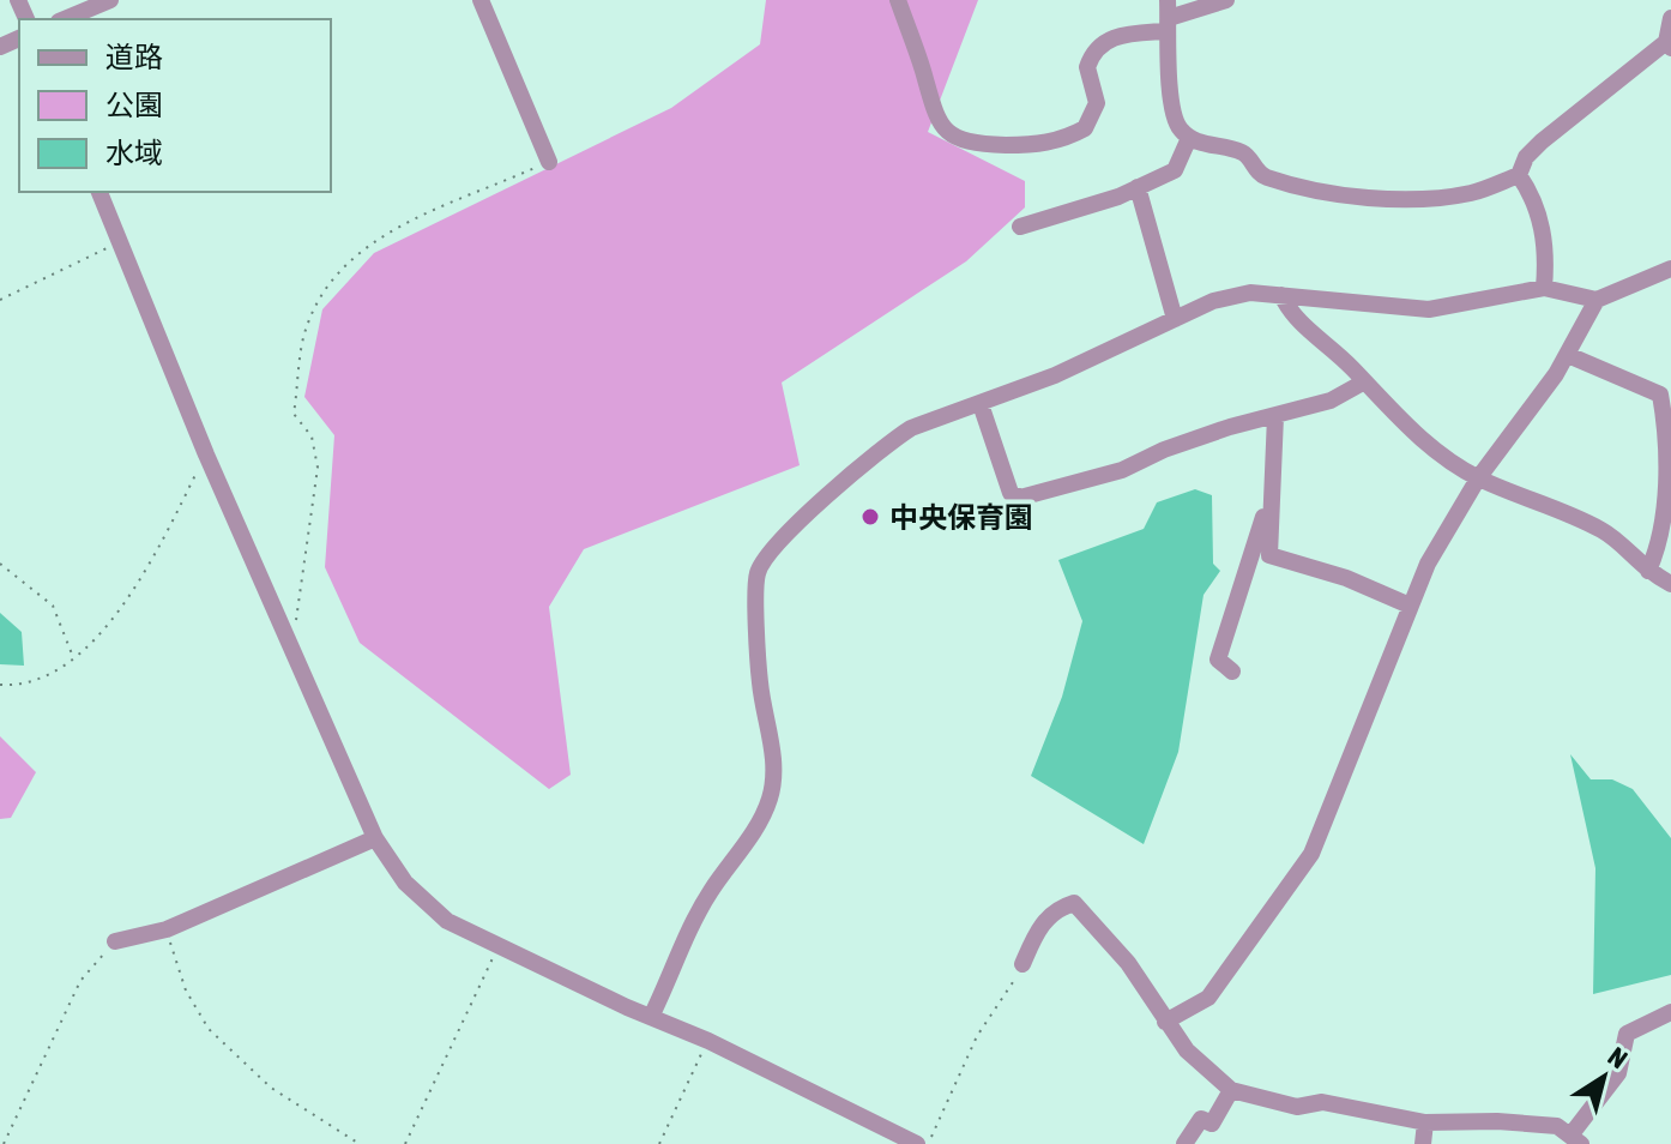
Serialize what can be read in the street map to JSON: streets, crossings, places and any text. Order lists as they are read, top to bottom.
{
  "places": ["中央保育園"],
  "legend": ["道路", "公園", "水域"],
  "north": "top right"
}
